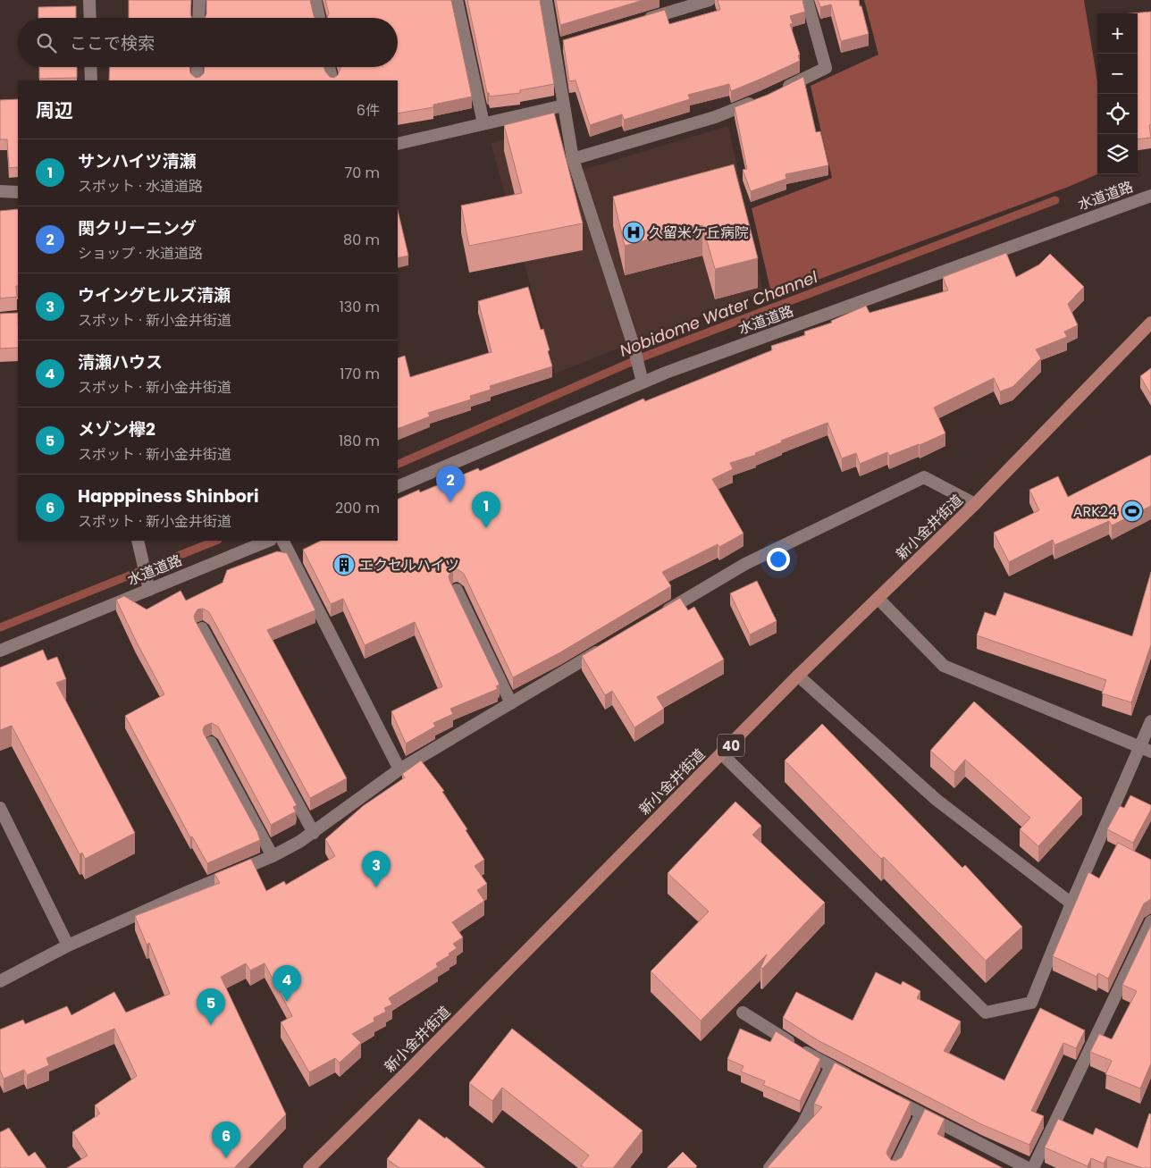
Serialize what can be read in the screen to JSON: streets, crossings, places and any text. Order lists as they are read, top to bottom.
{
  "streets": {
    "main road": ["新小金井街道", "40"],
    "street": ["水道道路"]
  },
  "water": ["Nobidome Water Channel"],
  "places": {
    "hospital": ["久留米ケ丘病院"],
    "sports": ["ARK24"],
    "building": ["エクセルハイツ"]
  },
  "page": {
    "map_buttons": ["+", "−"],
    "search": "ここで検索",
    "heading": ["周辺", "6件"],
    "list": [
      {
        "mark": "1",
        "name": "サンハイツ清瀬",
        "note": "スポット · 水道道路",
        "value": "70 m"
      },
      {
        "mark": "2",
        "name": "関クリーニング",
        "note": "ショップ · 水道道路",
        "value": "80 m"
      },
      {
        "mark": "3",
        "name": "ウイングヒルズ清瀬",
        "note": "スポット · 新小金井街道",
        "value": "130 m"
      },
      {
        "mark": "4",
        "name": "清瀬ハウス",
        "note": "スポット · 新小金井街道",
        "value": "170 m"
      },
      {
        "mark": "5",
        "name": "メゾン欅2",
        "note": "スポット · 新小金井街道",
        "value": "180 m"
      },
      {
        "mark": "6",
        "name": "Happpiness Shinbori",
        "note": "スポット · 新小金井街道",
        "value": "200 m"
      }
    ],
    "pins": [
      "2",
      "1",
      "3",
      "4",
      "5",
      "6"
    ]
  }
}
